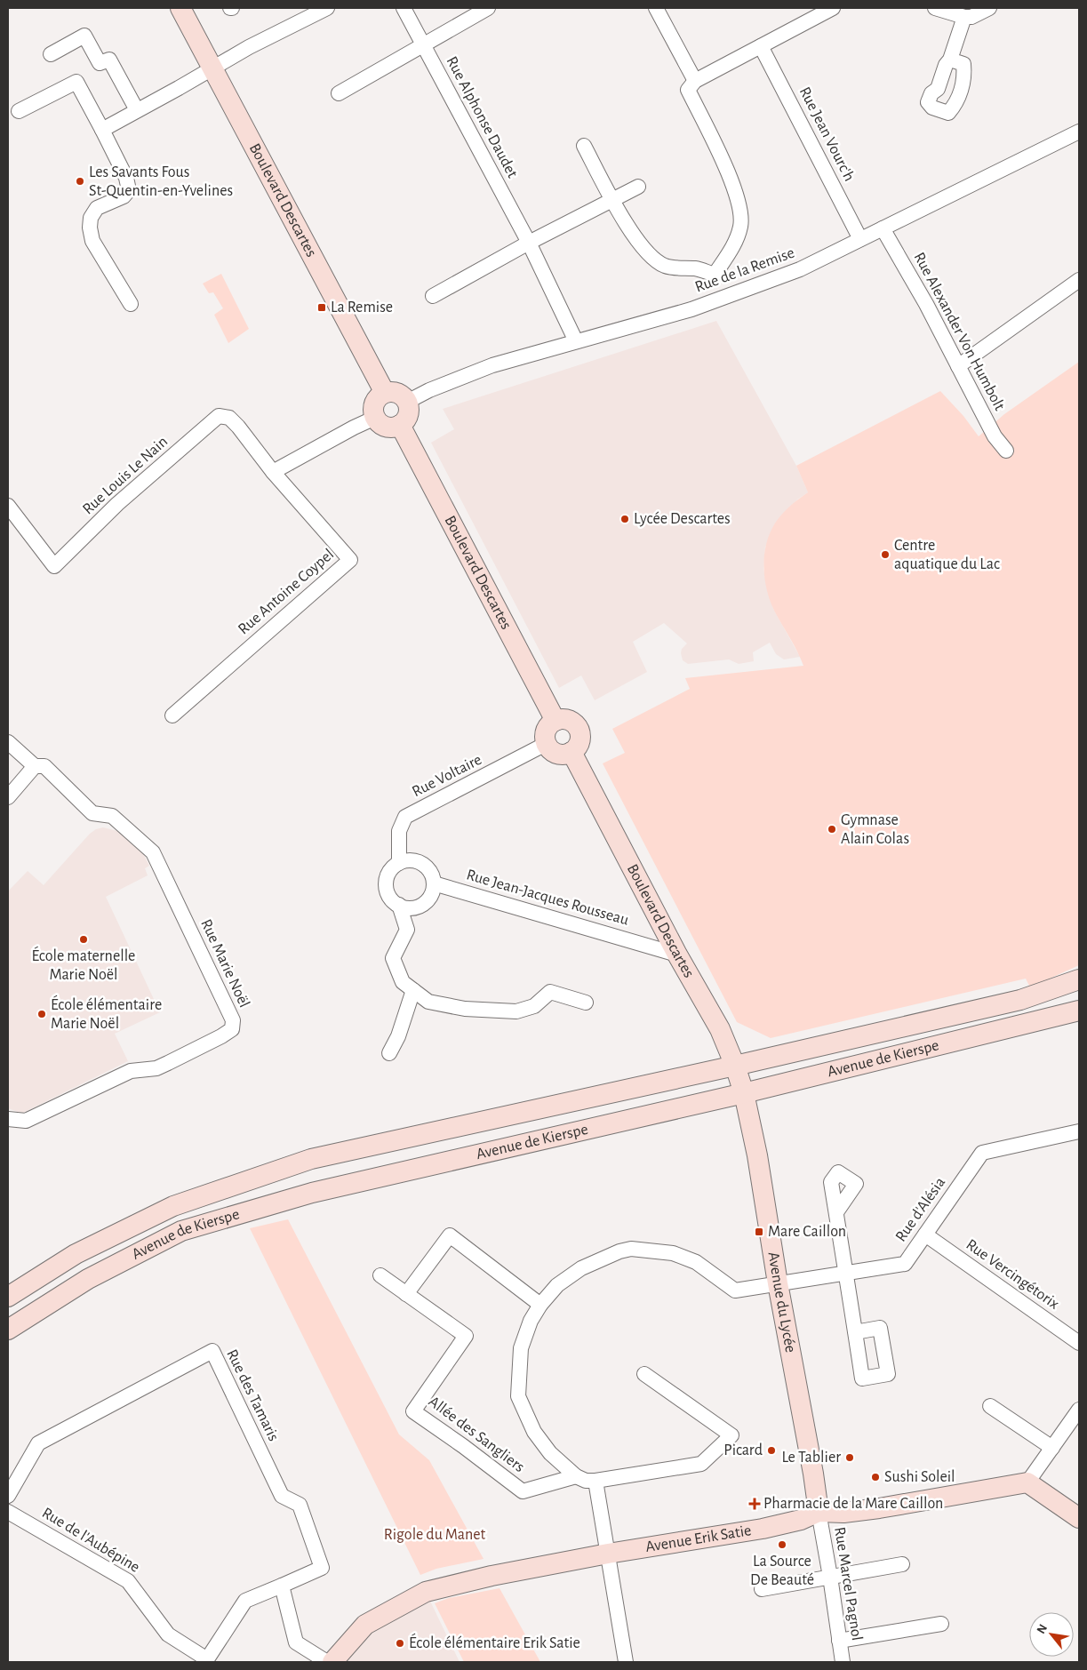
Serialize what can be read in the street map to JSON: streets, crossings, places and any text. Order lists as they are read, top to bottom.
{
  "streets": {
    "main road": [
      "Boulevard Descartes",
      "Avenue de Kierspe",
      "Avenue du Lycée",
      "Avenue Erik Satie"
    ],
    "street": [
      "Rue Alphonse Daudet",
      "Rue Jean Vourc'h",
      "Rue de la Remise",
      "Rue Alexander Von Humbolt",
      "Rue Louis Le Nain",
      "Rue Antoine Coypel",
      "Rue Voltaire",
      "Rue Jean-Jacques Rousseau",
      "Rue Marie Noël",
      "Rue d'Alésia",
      "Rue Vercingétorix",
      "Rue des Tamaris",
      "Allée des Sangliers",
      "Rue de l'Aubépine",
      "Rue Marcel Pagnol"
    ]
  },
  "crossings": [
    ["Rue Alphonse Daudet", "Rue de la Remise"],
    ["Rue Jean Vourc'h", "Rue de la Remise"],
    ["Boulevard Descartes", "Rue de la Remise"],
    ["Boulevard Descartes", "Rue Voltaire"],
    ["Boulevard Descartes", "Rue Jean-Jacques Rousseau"],
    ["Boulevard Descartes", "Avenue de Kierspe"],
    ["Boulevard Descartes", "Avenue du Lycée"],
    ["Rue de la Remise", "Rue Alexander Von Humbolt"],
    ["Rue Louis Le Nain", "Rue Antoine Coypel"],
    ["Rue Voltaire", "Rue Jean-Jacques Rousseau"],
    ["Avenue de Kierspe", "Avenue du Lycée"],
    ["Rue d'Alésia", "Rue Vercingétorix"],
    ["Rue d'Alésia", "Avenue du Lycée"],
    ["Rue d'Alésia", "Allée des Sangliers"],
    ["Avenue du Lycée", "Avenue Erik Satie"],
    ["Avenue du Lycée", "Rue Marcel Pagnol"],
    ["Rue des Tamaris", "Rue de l'Aubépine"],
    ["Avenue Erik Satie", "Rue Marcel Pagnol"]
  ],
  "parks": ["Rigole du Manet"],
  "places": {
    "other": [
      "Les Savants Fous St-Quentin-en-Yvelines",
      "Lycée Descartes",
      "Centre aquatique du Lac",
      "Gymnase Alain Colas",
      "École maternelle Marie Noël",
      "École élémentaire Marie Noël",
      "Picard",
      "Le Tablier",
      "Sushi Soleil",
      "La Source De Beauté",
      "École élémentaire Erik Satie"
    ],
    "transit": ["La Remise", "Mare Caillon"],
    "health": ["Pharmacie de la Mare Caillon"]
  },
  "north": "top left"
}
